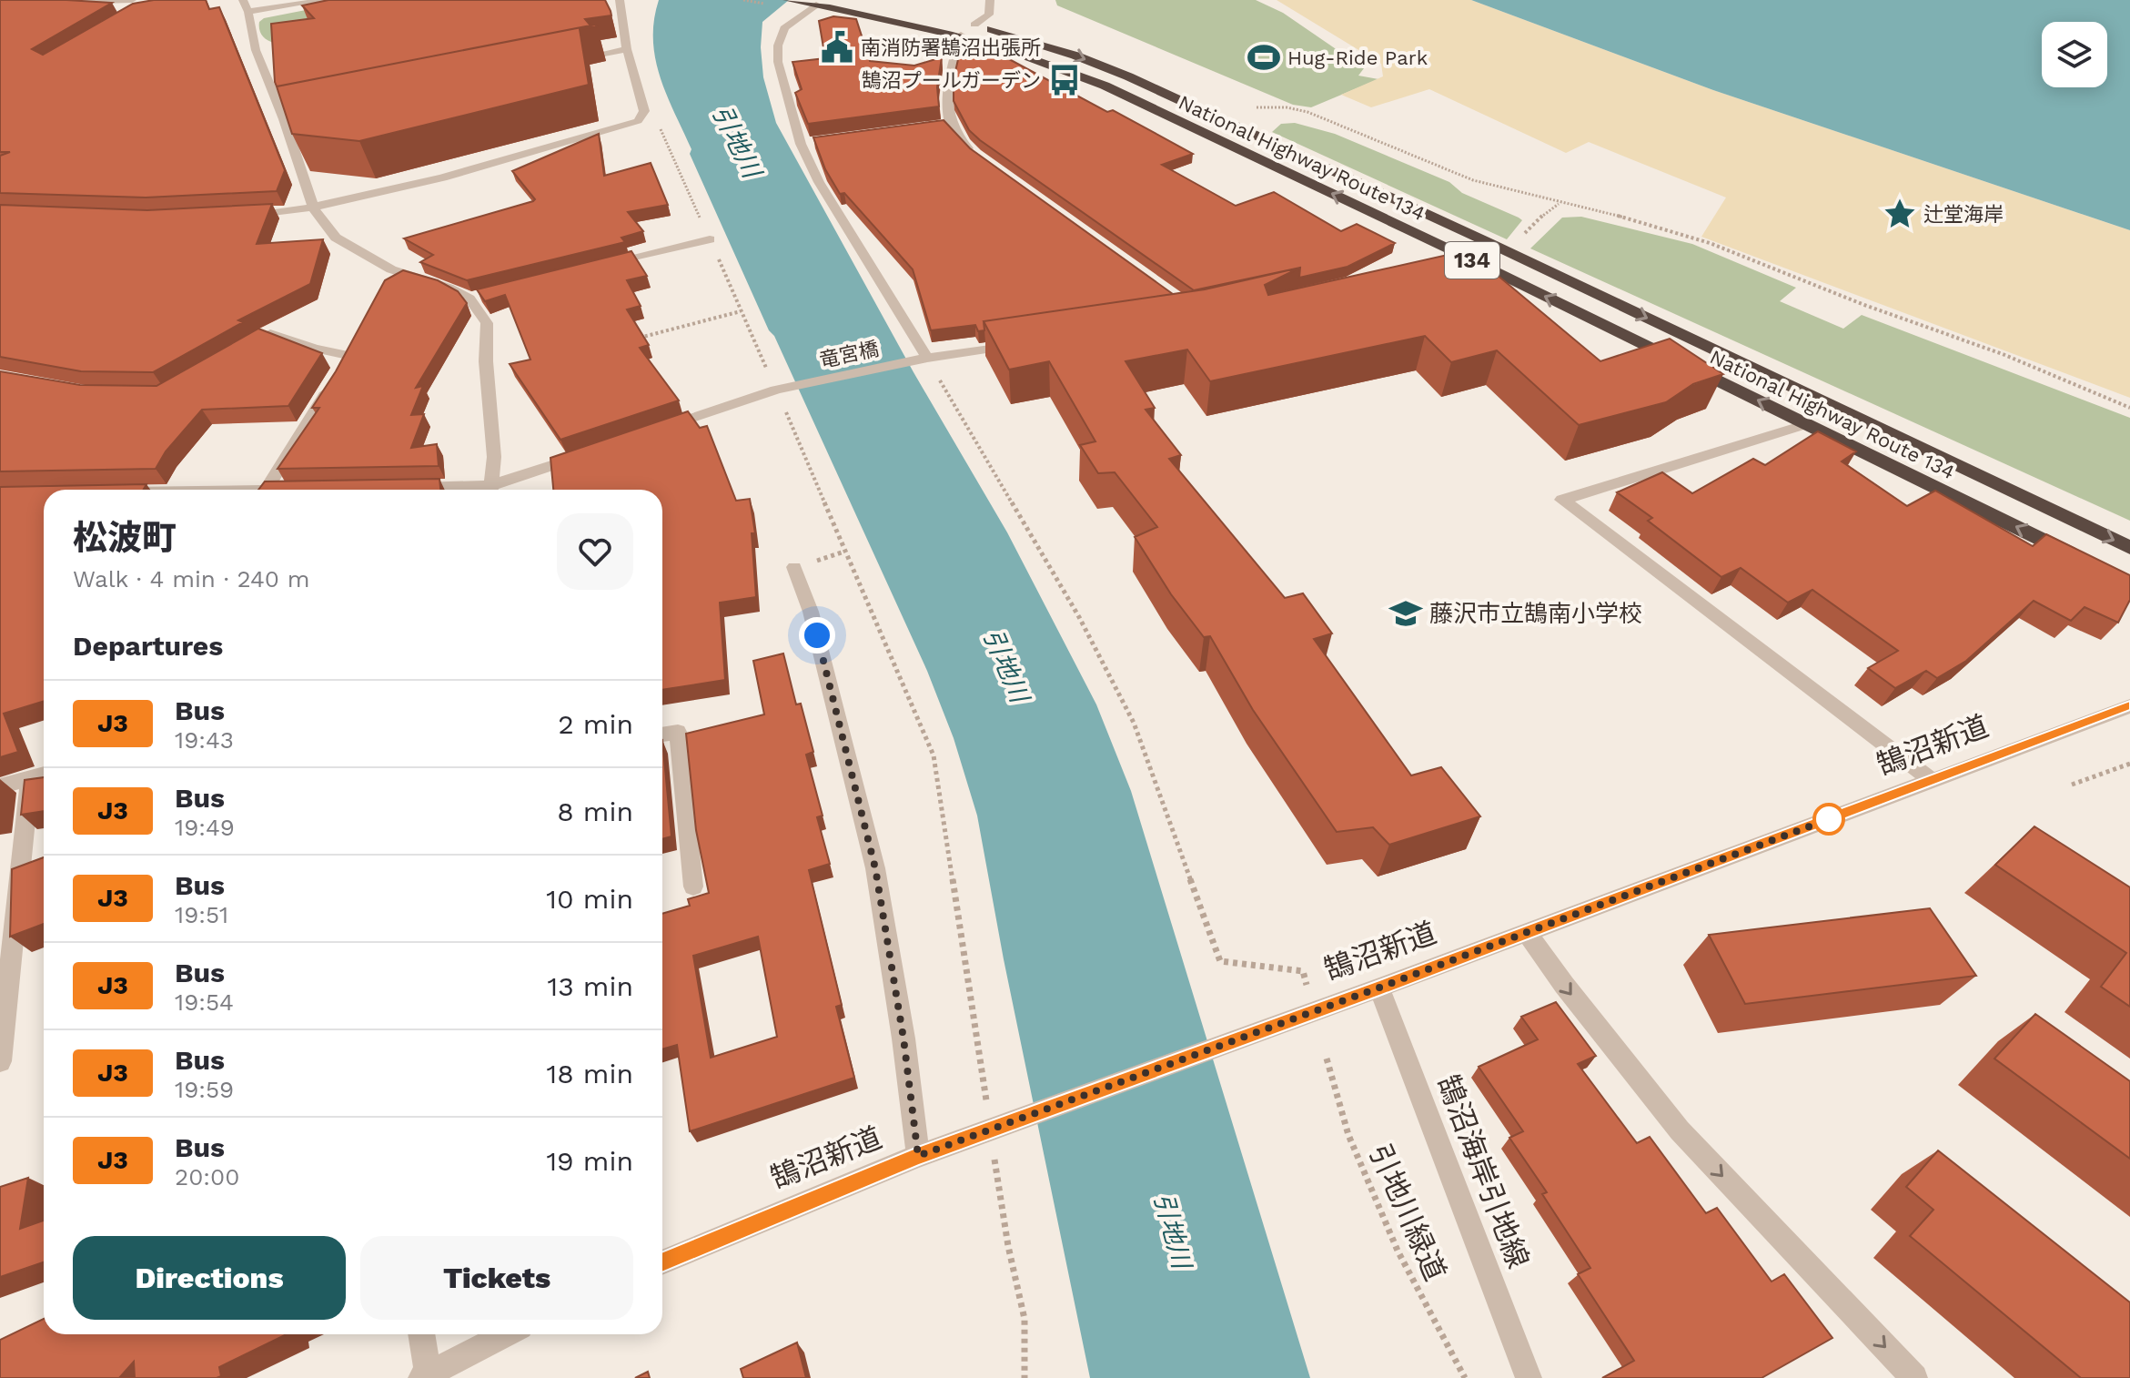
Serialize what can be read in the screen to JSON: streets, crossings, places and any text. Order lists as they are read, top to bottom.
{
  "streets": {
    "highway": ["National Highway Route 134", "134"],
    "street": ["竜宮橋", "鵠沼新道", "鵠沼海岸引地線"],
    "path": ["引地川緑道"]
  },
  "crossings": [
    ["鵠沼新道", "鵠沼海岸引地線"]
  ],
  "water": ["引地川"],
  "places": {
    "public building": ["南消防署鵠沼出張所"],
    "sports": ["Hug-Ride Park"],
    "bus stop": ["鵠沼プールガーデン"],
    "place": ["辻堂海岸"],
    "school or university": ["藤沢市立鵠南小学校"]
  },
  "lines": ["bus line J3"],
  "page": {
    "heading": [
      ["松波町", "Walk · 4 min · 240 m"],
      "Departures"
    ],
    "list": [
      {
        "mark": "J3",
        "name": "Bus",
        "note": "19:43",
        "value": "2 min"
      },
      {
        "mark": "J3",
        "name": "Bus",
        "note": "19:49",
        "value": "8 min"
      },
      {
        "mark": "J3",
        "name": "Bus",
        "note": "19:51",
        "value": "10 min"
      },
      {
        "mark": "J3",
        "name": "Bus",
        "note": "19:54",
        "value": "13 min"
      },
      {
        "mark": "J3",
        "name": "Bus",
        "note": "19:59",
        "value": "18 min"
      },
      {
        "mark": "J3",
        "name": "Bus",
        "note": "20:00",
        "value": "19 min"
      }
    ],
    "buttons": ["Directions", "Tickets"]
  }
}
